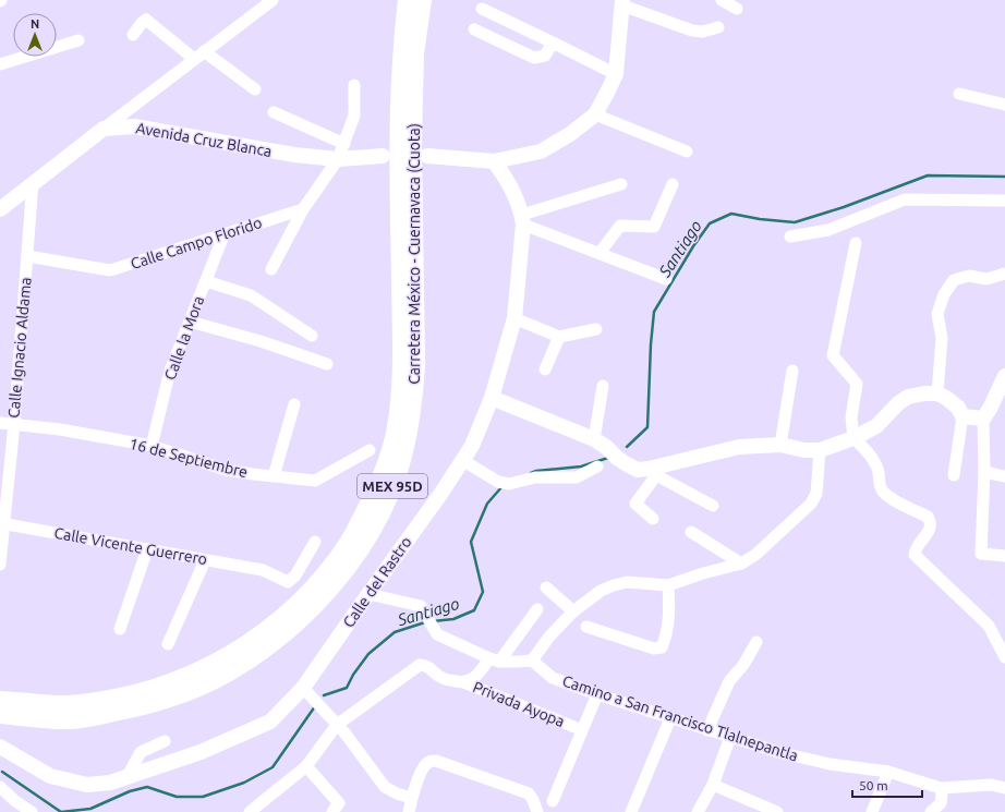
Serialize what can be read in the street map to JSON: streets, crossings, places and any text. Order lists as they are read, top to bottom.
{
  "streets": {
    "highway": ["Carretera México - Cuernavaca (Cuota)", "MEX 95D"],
    "main road": ["Avenida Cruz Blanca", "Calle del Rastro"],
    "street": [
      "Calle Campo Florido",
      "Calle la Mora",
      "Calle Ignacio Aldama",
      "16 de Septiembre",
      "Calle Vicente Guerrero",
      "Privada Ayopa",
      "Camino a San Francisco Tlalnepantla"
    ]
  },
  "crossings": [
    ["Calle Campo Florido", "Calle la Mora"],
    ["Calle Campo Florido", "Calle Ignacio Aldama"],
    ["Calle la Mora", "16 de Septiembre"],
    ["Calle Ignacio Aldama", "16 de Septiembre"],
    ["Calle Ignacio Aldama", "Calle Vicente Guerrero"]
  ],
  "water": ["Santiago"],
  "scale_bar": "50 m",
  "north": "top"
}
